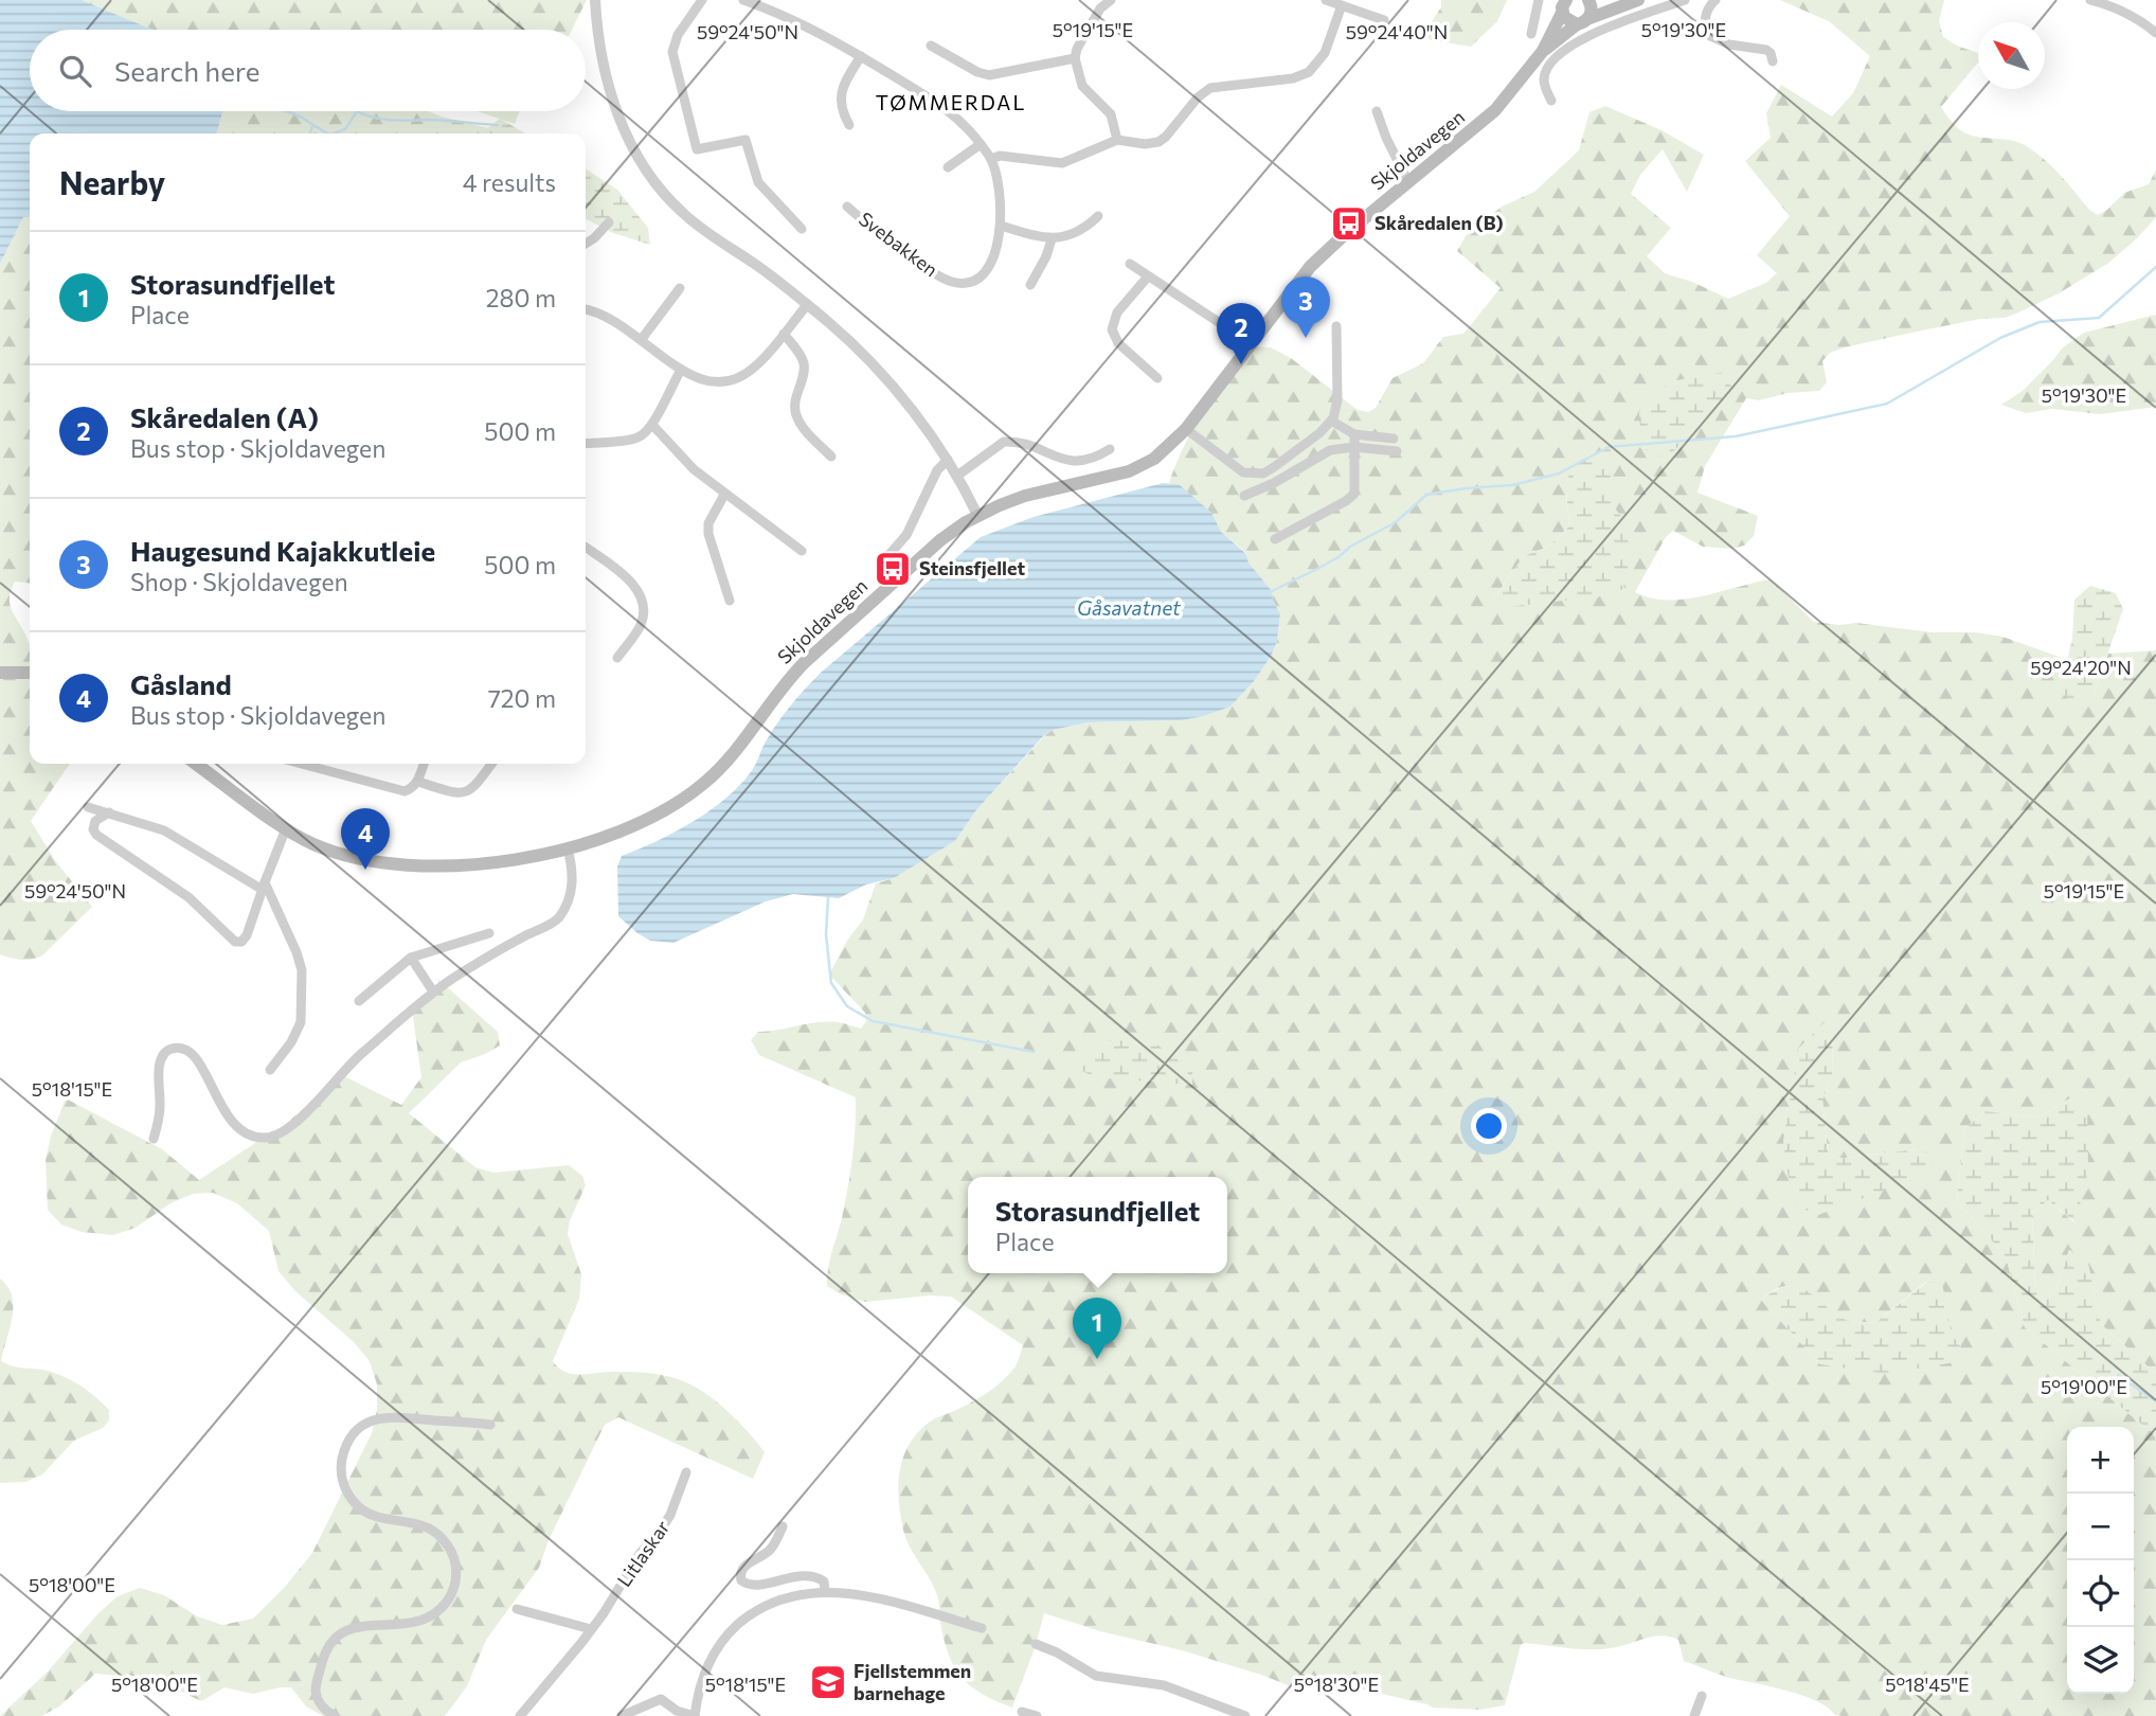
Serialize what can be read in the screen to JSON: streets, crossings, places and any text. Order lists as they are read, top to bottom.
{
  "streets": {
    "main road": ["Skjoldavegen"],
    "street": ["Svebakken", "Litlaskar"]
  },
  "districts": ["TØMMERDAL"],
  "water": ["Gåsavatnet"],
  "places": {
    "bus stop": ["Skåredalen (B)", "Steinsfjellet"],
    "school or university": ["Fjellstemmen barnehage"]
  },
  "north": "top left",
  "page": {
    "search": "Search here",
    "heading": ["Nearby", "4 results"],
    "list": [
      {
        "mark": "1",
        "name": "Storasundfjellet",
        "note": "Place",
        "value": "280 m"
      },
      {
        "mark": "2",
        "name": "Skåredalen (A)",
        "note": "Bus stop · Skjoldavegen",
        "value": "500 m"
      },
      {
        "mark": "3",
        "name": "Haugesund Kajakkutleie",
        "note": "Shop · Skjoldavegen",
        "value": "500 m"
      },
      {
        "mark": "4",
        "name": "Gåsland",
        "note": "Bus stop · Skjoldavegen",
        "value": "720 m"
      }
    ],
    "pins": [
      "3",
      "2",
      "4",
      "1"
    ],
    "popup": ["Storasundfjellet", "Place"],
    "map_buttons": ["+", "−"]
  },
  "coordinates": [
    "5°19'15\"E",
    "5°19'30\"E",
    "59°24'50\"N",
    "59°24'40\"N",
    "59°24'20\"N",
    "5°18'15\"E",
    "5°19'00\"E",
    "5°18'00\"E",
    "5°18'30\"E",
    "5°18'45\"E"
  ]
}
